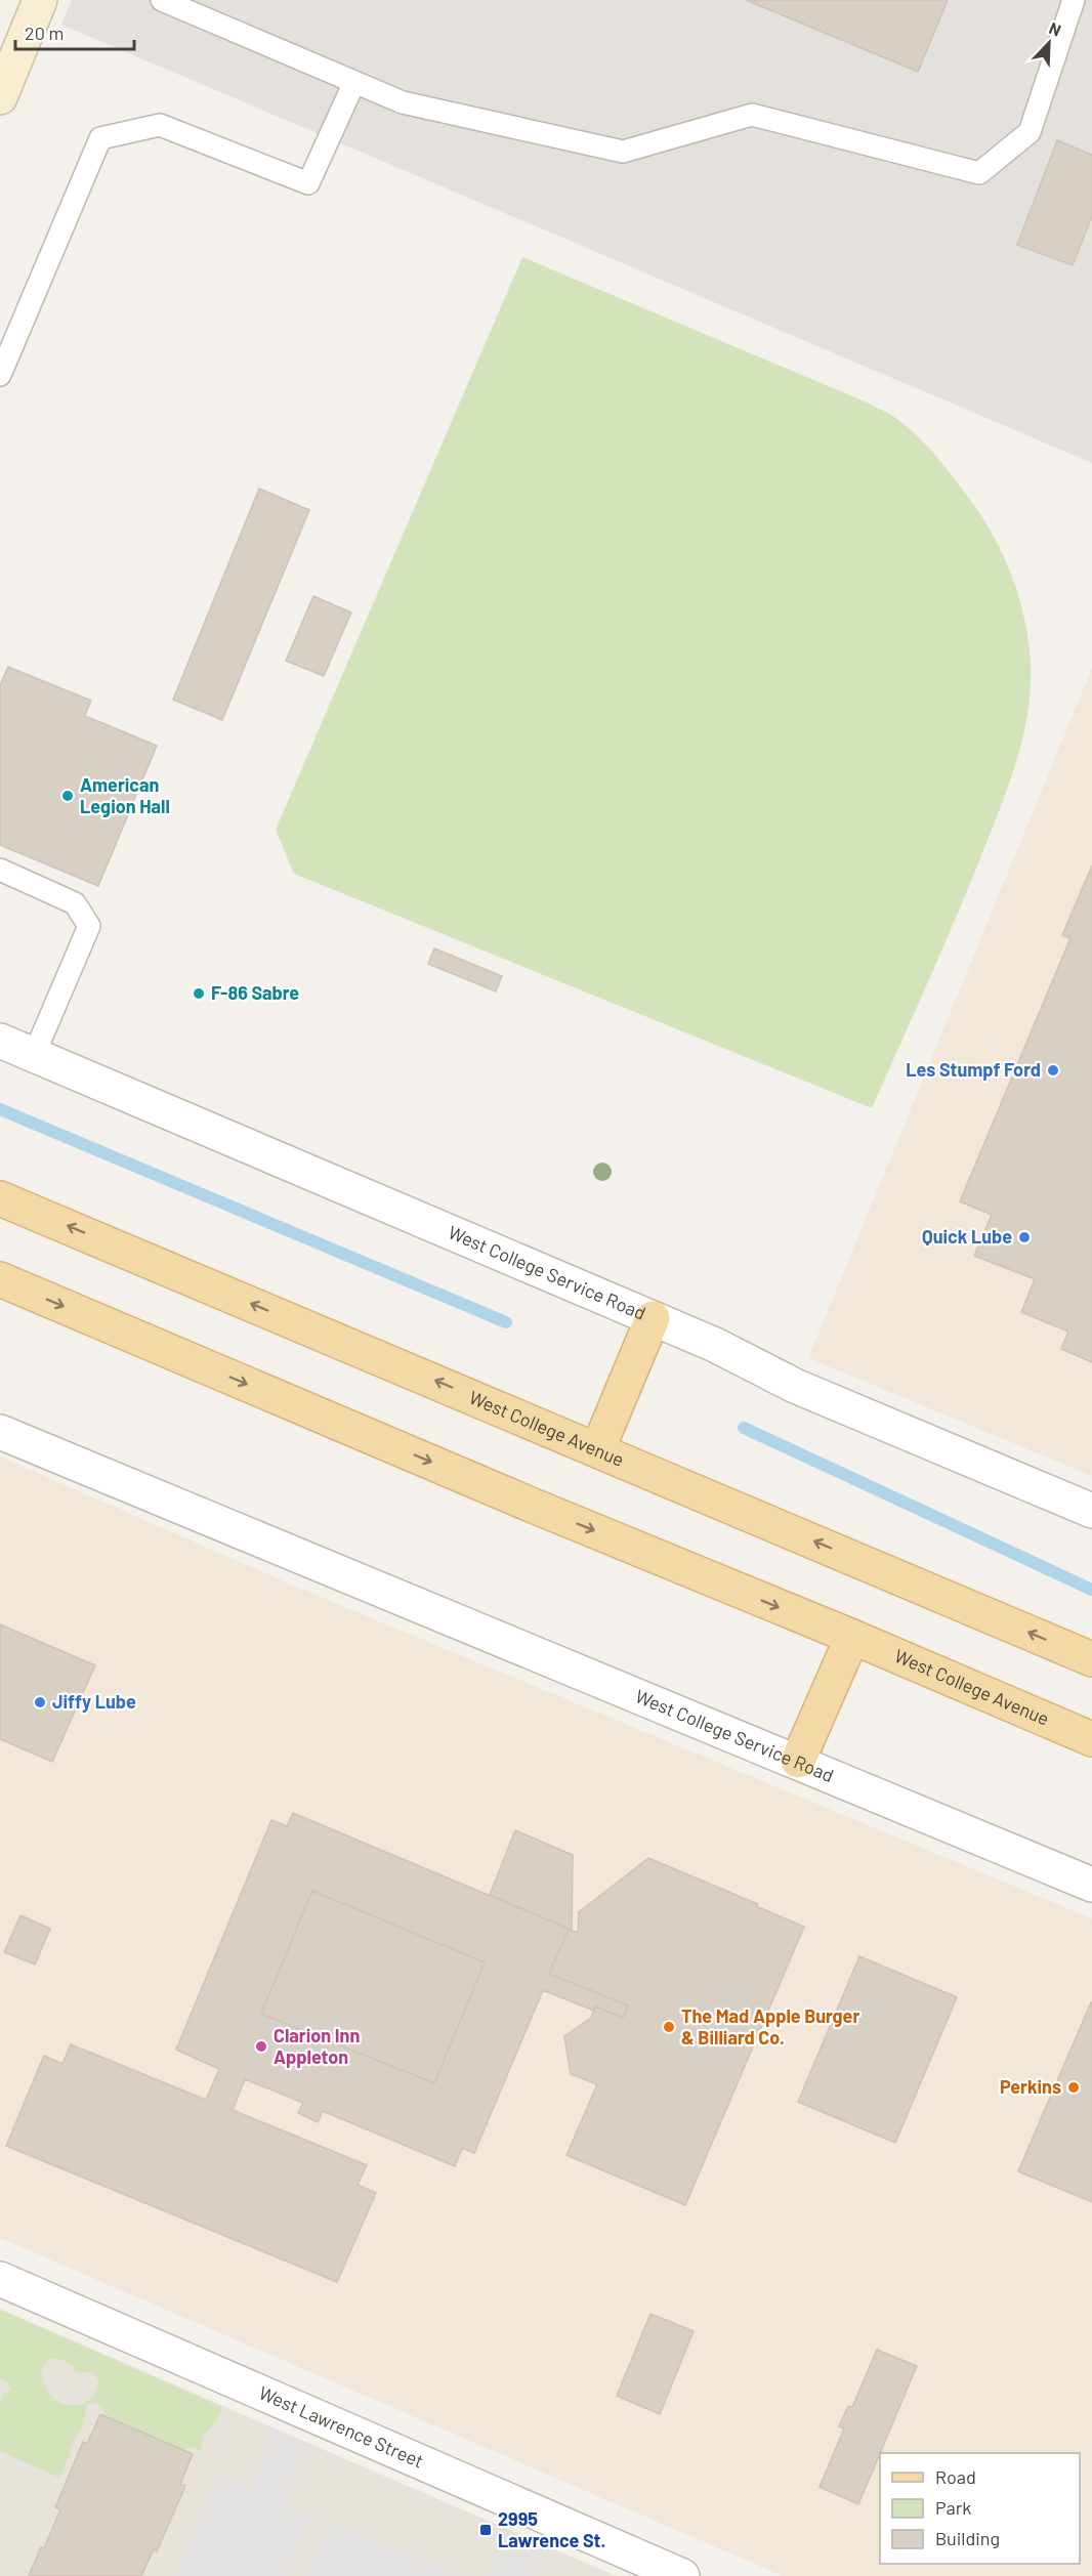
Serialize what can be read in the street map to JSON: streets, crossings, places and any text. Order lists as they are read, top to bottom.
{
  "streets": {
    "main road": ["West College Avenue"],
    "street": ["West College Service Road", "West Lawrence Street"]
  },
  "places": {
    "other": [
      "American Legion Hall",
      "F-86 Sabre",
      "Les Stumpf Ford",
      "Quick Lube",
      "Jiffy Lube",
      "The Mad Apple Burger & Billiard Co.",
      "Clarion Inn Appleton",
      "Perkins"
    ],
    "transit": ["2995 Lawrence St."]
  },
  "legend": ["Road", "Park", "Building"],
  "scale_bar": "20 m",
  "north": "top right"
}
